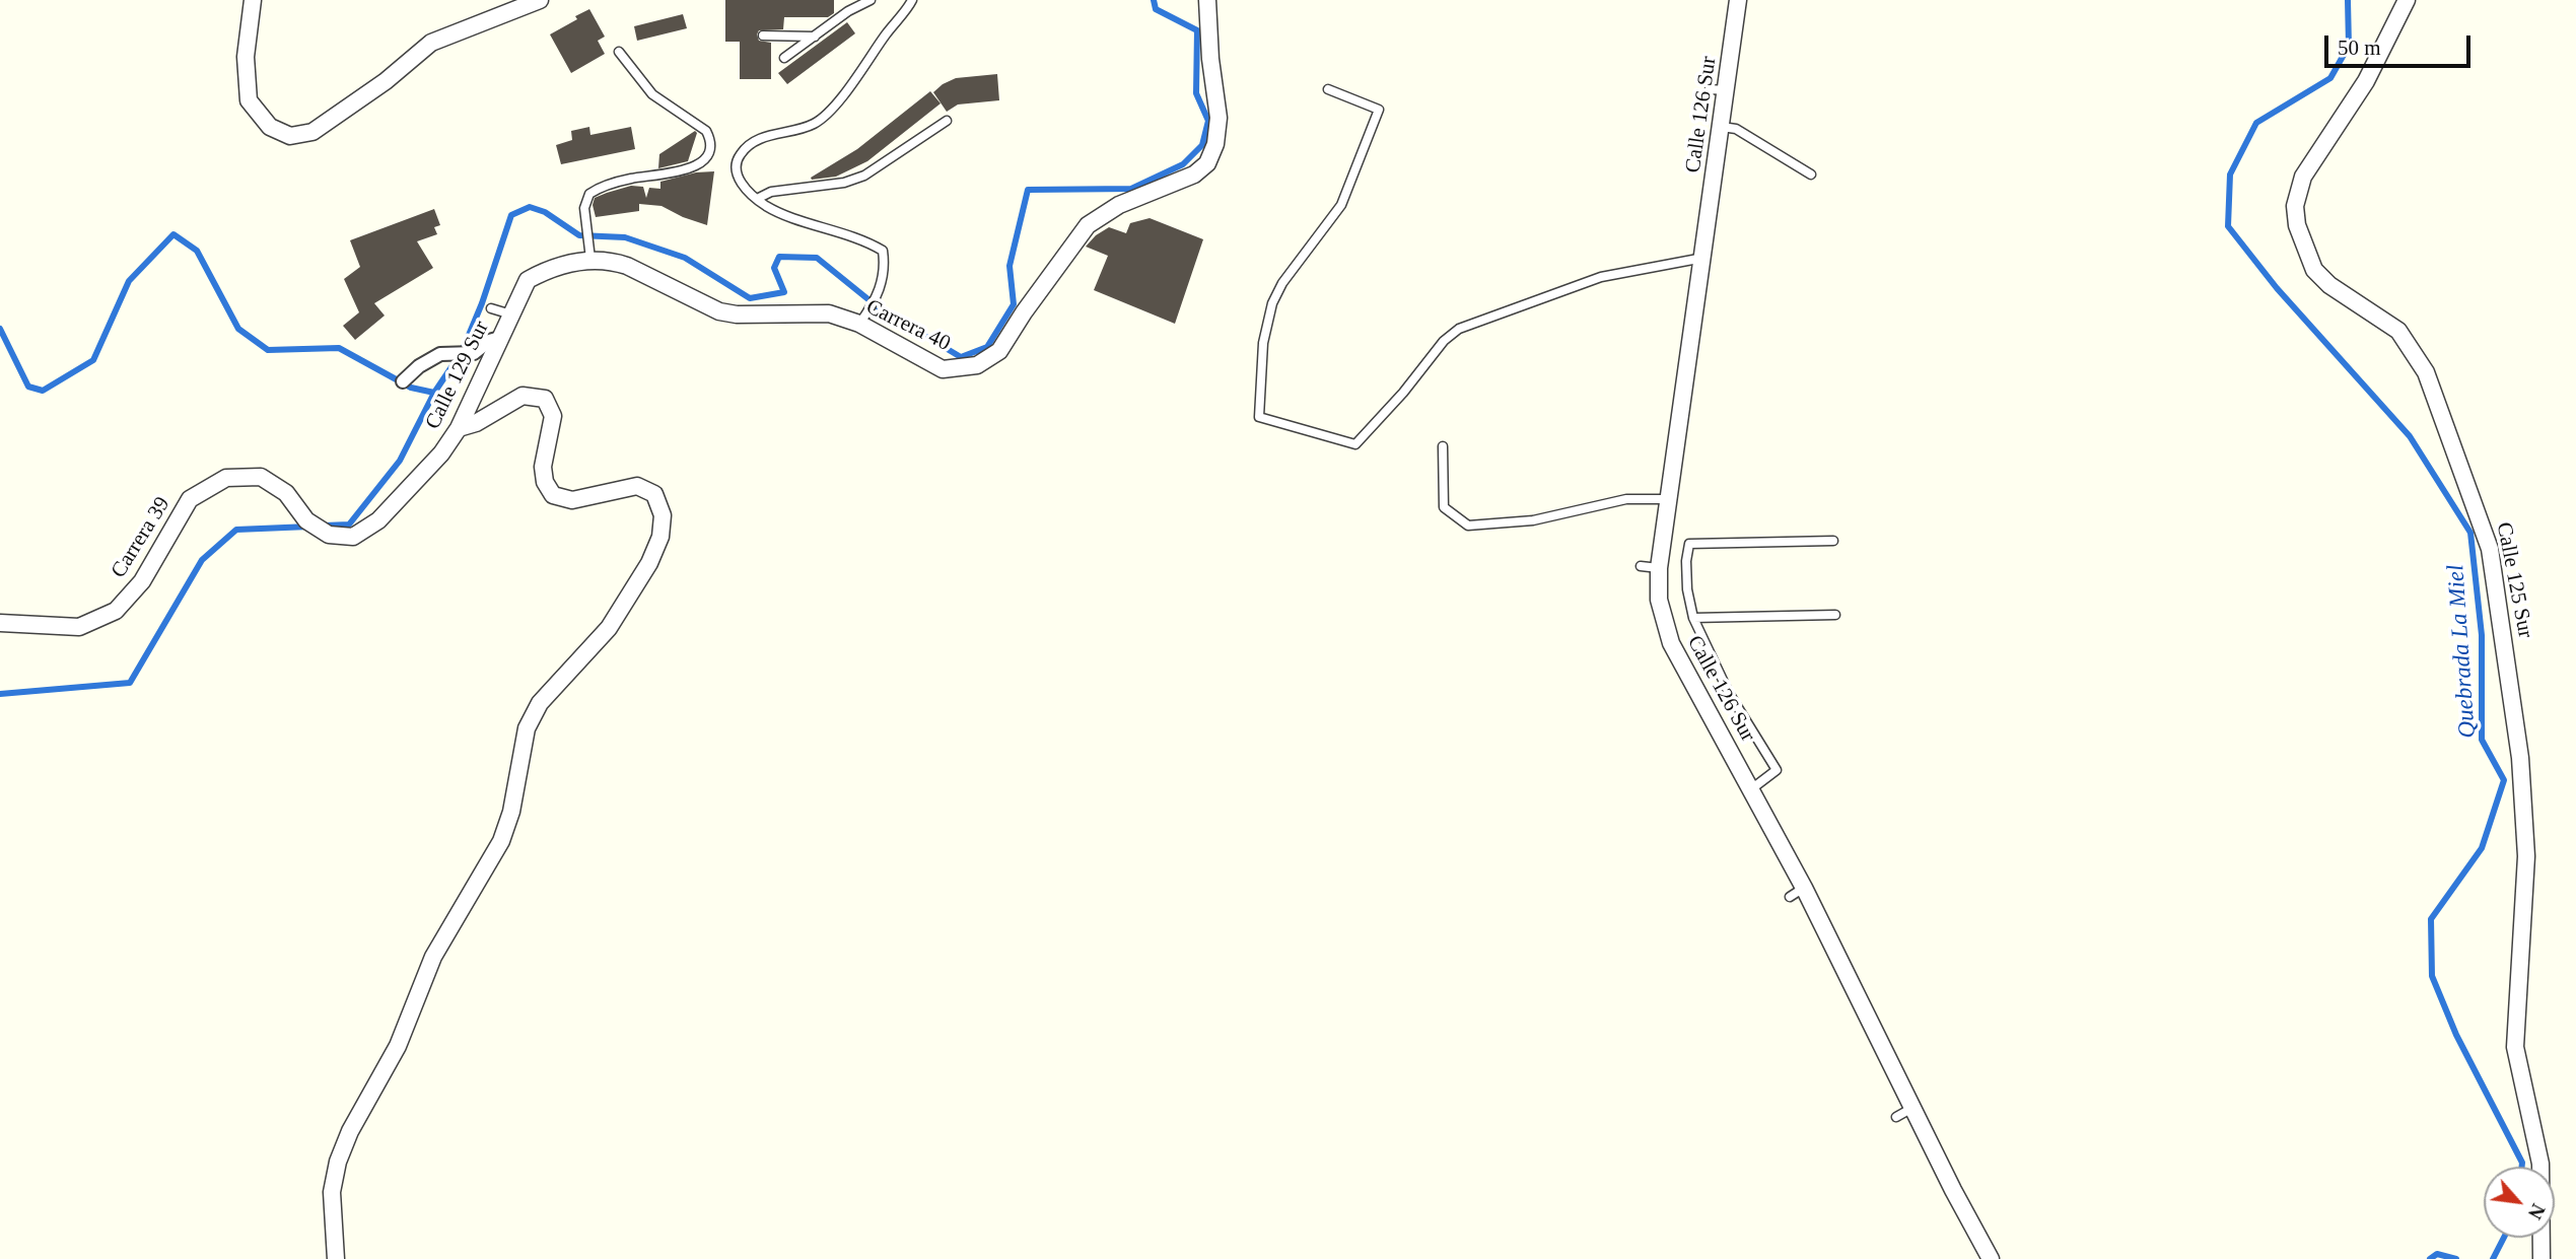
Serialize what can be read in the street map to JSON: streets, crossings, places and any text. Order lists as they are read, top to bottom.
{
  "streets": {
    "street": [
      "Calle 126 Sur",
      "Carrera 40",
      "Calle 129 Sur",
      "Carrera 39",
      "Calle 125 Sur"
    ]
  },
  "crossings": [
    ["Carrera 40", "Calle 129 Sur"],
    ["Calle 129 Sur", "Carrera 39"]
  ],
  "water": ["Quebrada La Miel"],
  "scale_bar": "50 m",
  "north": "bottom right"
}
